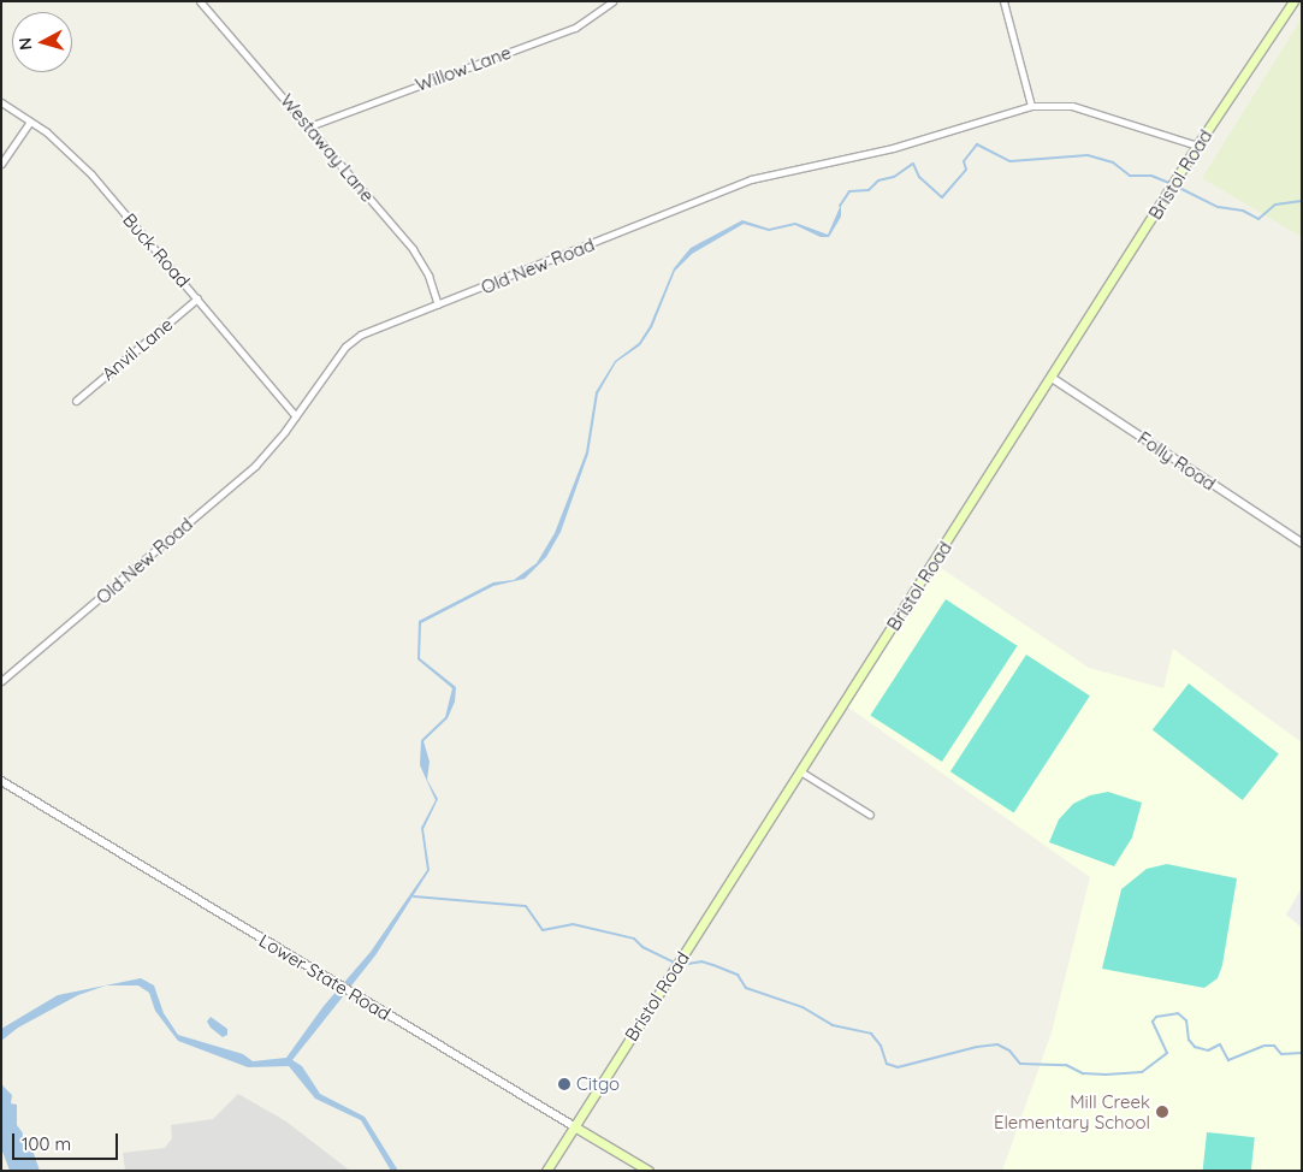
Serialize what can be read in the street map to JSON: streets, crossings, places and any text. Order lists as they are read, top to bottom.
{
  "streets": {
    "main road": ["Bristol Road", "Lower State Road"],
    "street": [
      "Willow Lane",
      "Westaway Lane",
      "Buck Road",
      "Old New Road",
      "Anvil Lane",
      "Folly Road"
    ]
  },
  "crossings": [
    ["Willow Lane", "Westaway Lane"],
    ["Westaway Lane", "Old New Road"],
    ["Bristol Road", "Old New Road"],
    ["Bristol Road", "Folly Road"],
    ["Bristol Road", "Lower State Road"],
    ["Buck Road", "Old New Road"],
    ["Buck Road", "Anvil Lane"]
  ],
  "places": ["Citgo", "Mill Creek Elementary School"],
  "scale_bar": "100 m",
  "north": "left"
}
